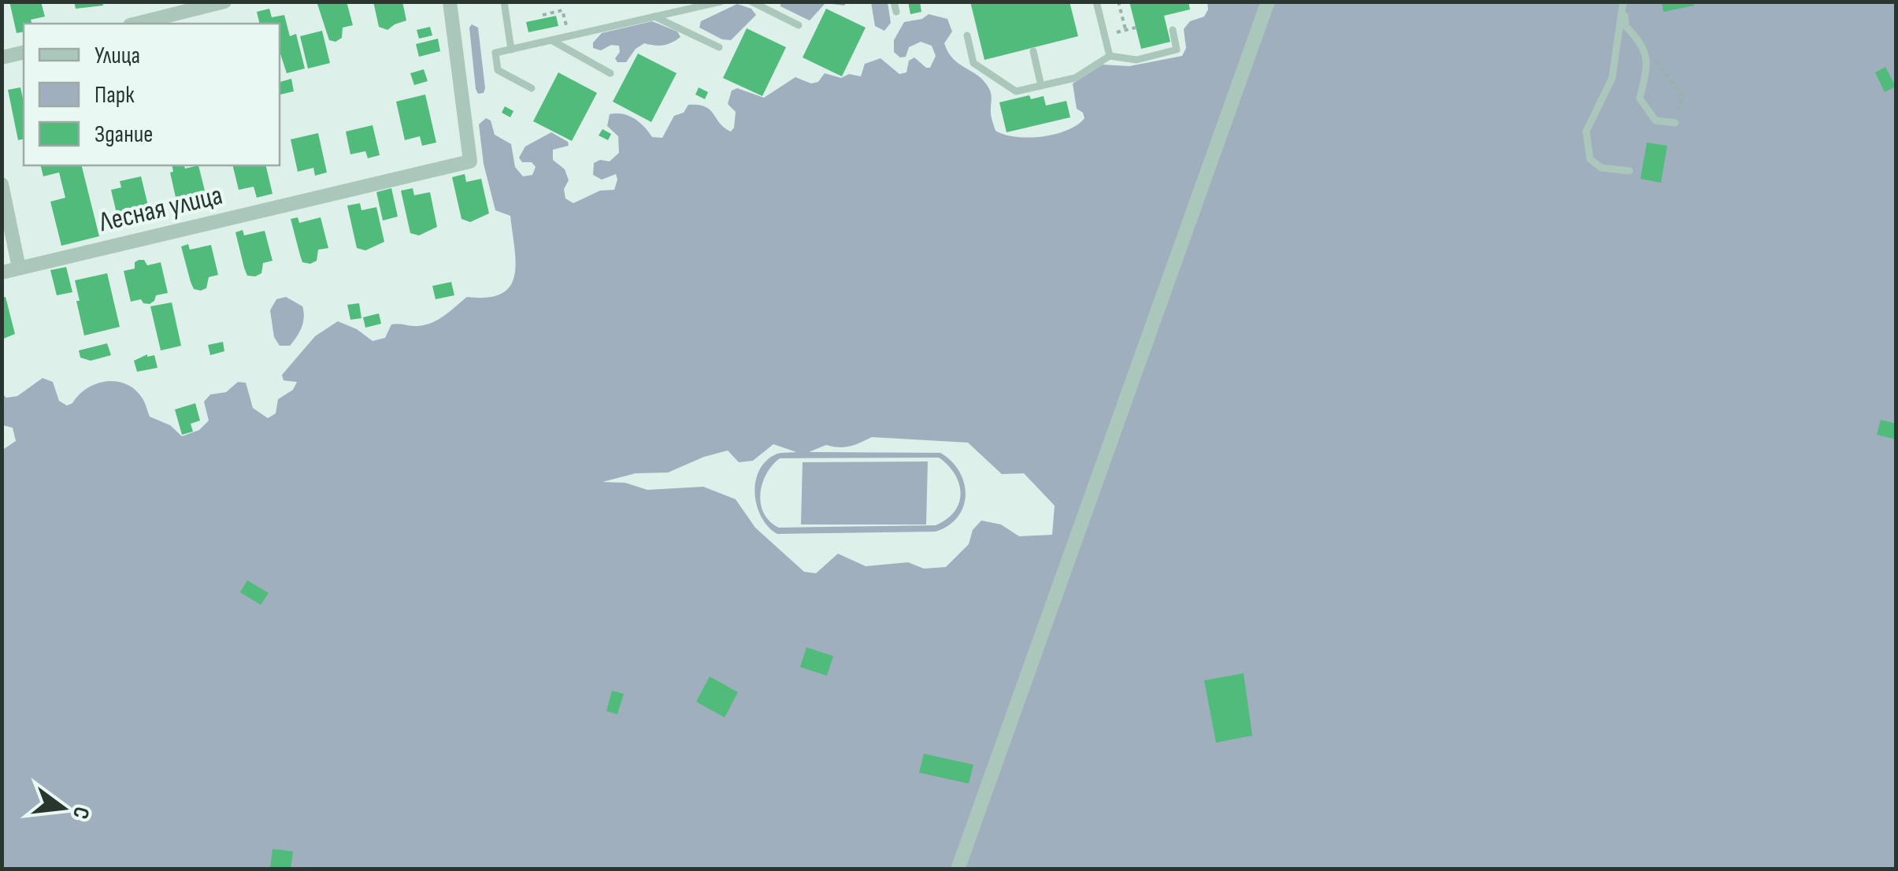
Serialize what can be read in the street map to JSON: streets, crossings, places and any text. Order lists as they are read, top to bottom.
{
  "streets": {
    "street": ["Лесная улица"]
  },
  "legend": ["Улица", "Парк", "Здание"],
  "north": "right"
}
